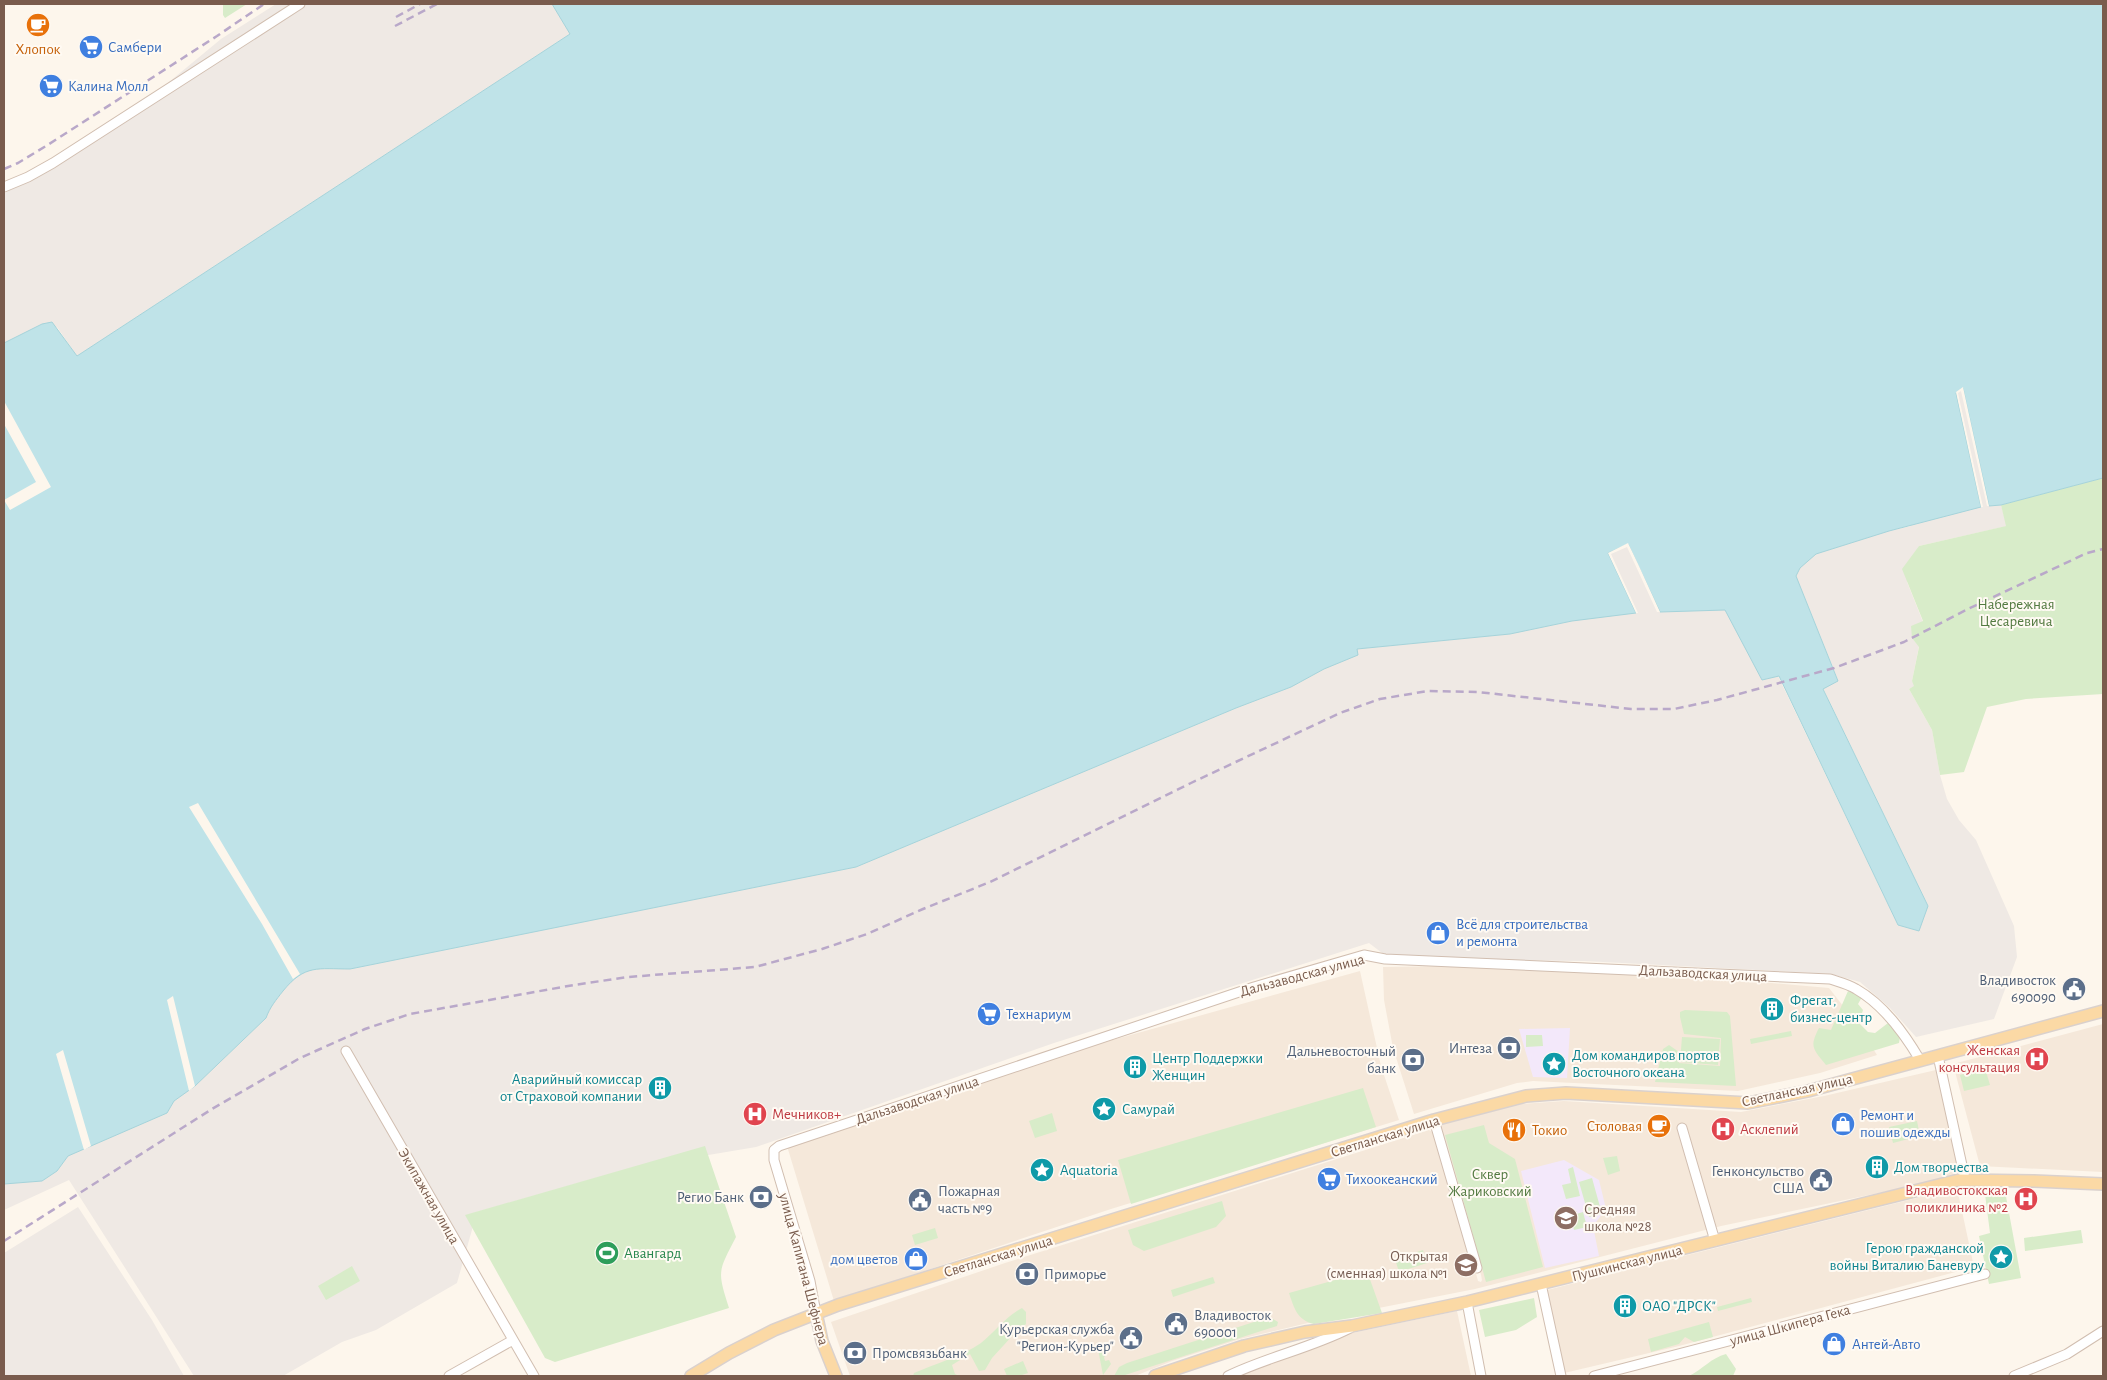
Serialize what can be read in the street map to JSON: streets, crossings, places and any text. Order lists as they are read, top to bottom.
{
  "streets": {
    "main road": ["Светланская улица", "Пушкинская улица", "улица Капитана Шефнера"],
    "street": ["Дальзаводская улица", "Экипажная улица", "улица Шкипера Гека"]
  },
  "crossings": [
    ["Дальзаводская улица", "Светланская улица"],
    ["Дальзаводская улица", "улица Капитана Шефнера"],
    ["Светланская улица", "улица Капитана Шефнера"]
  ],
  "parks": ["Набережная Цесаревича", "Сквер Жариковский"],
  "places": {
    "cafe": ["Хлопок", "Столовая"],
    "supermarket": [
      "Самбери",
      "Калина Молл",
      "Технариум",
      "Тихоокеанский"
    ],
    "shop": [
      "Всё для строительства и ремонта",
      "Ремонт и пошив одежды",
      "дом цветов",
      "Антей-Авто"
    ],
    "public building": [
      "Владивосток 690090",
      "Генконсульство США",
      "Пожарная часть №9",
      "Владивосток 690001",
      "Курьерская служба \"Регион-Курьер\""
    ],
    "building": [
      "Фрегат, бизнес-центр",
      "Центр Поддержки Женщин",
      "Аварийный комиссар от Страховой компании",
      "Дом творчества",
      "ОАО \"ДРСК\""
    ],
    "bank": [
      "Интеза",
      "Дальневосточный банк",
      "Регио Банк",
      "Приморье",
      "Промсвязьбанк"
    ],
    "hospital": [
      "Женская консультация",
      "Мечников+",
      "Асклепий",
      "Владивостокская поликлиника №2"
    ],
    "place": [
      "Дом командиров портов Восточного океана",
      "Самурай",
      "Aquatoria",
      "Герою гражданской войны Виталию Баневуру"
    ],
    "restaurant": ["Токио"],
    "school or university": ["Средняя школа №28", "Открытая (сменная) школа №1"],
    "sports": ["Авангард"]
  }
}
